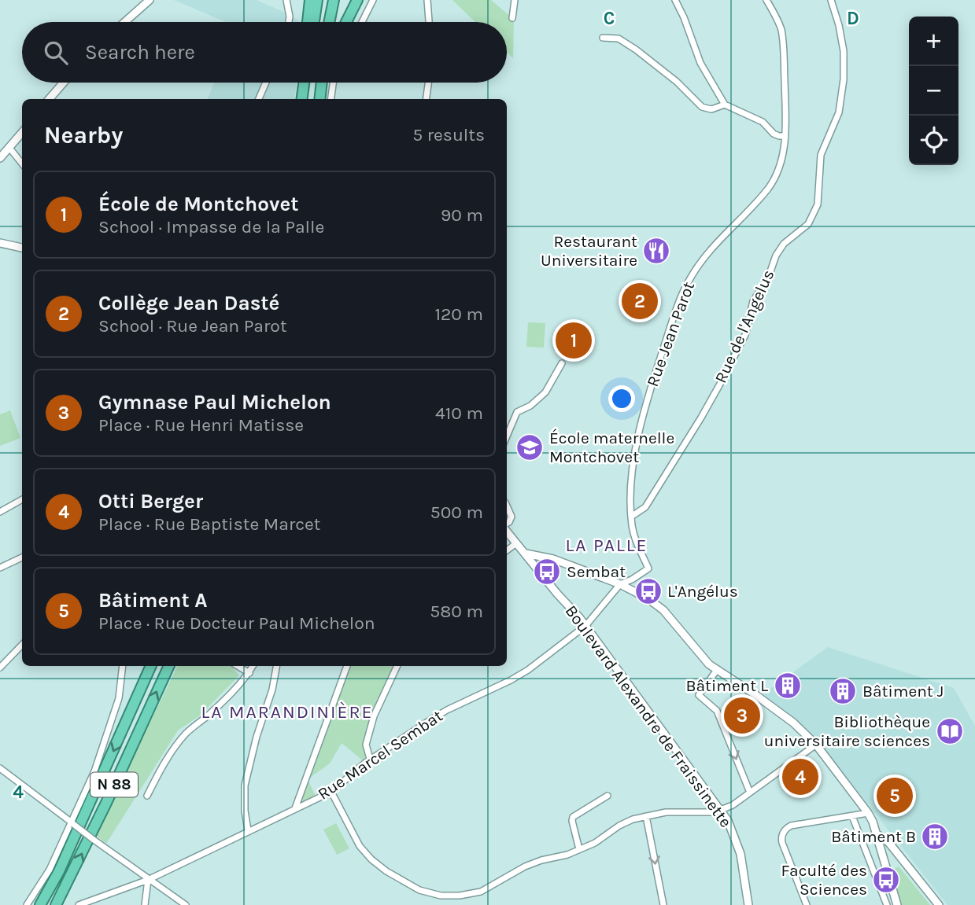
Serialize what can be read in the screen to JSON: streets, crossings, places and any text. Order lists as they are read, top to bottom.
{
  "streets": {
    "highway": ["N 88"],
    "street": [
      "Rue de l'Angelus",
      "Rue Jean Parot",
      "Boulevard Alexandre de Fraissinette",
      "Rue Marcel Sembat"
    ]
  },
  "crossings": [
    ["Rue de l'Angelus", "Rue Jean Parot"],
    ["Rue Jean Parot", "Rue Marcel Sembat"],
    ["Boulevard Alexandre de Fraissinette", "Rue Marcel Sembat"]
  ],
  "districts": ["LA PALLE", "LA MARANDINIÈRE"],
  "places": {
    "restaurant": ["Restaurant Universitaire"],
    "school or university": ["École maternelle Montchovet"],
    "bus stop": ["Sembat", "L'Angélus", "Faculté des Sciences"],
    "building": ["Bâtiment L", "Bâtiment J", "Bâtiment B"],
    "library": ["Bibliothèque universitaire sciences"]
  },
  "page": {
    "map_buttons": ["+", "−"],
    "search": "Search here",
    "heading": ["Nearby", "5 results"],
    "list": [
      {
        "mark": "1",
        "name": "École de Montchovet",
        "note": "School · Impasse de la Palle",
        "value": "90 m"
      },
      {
        "mark": "2",
        "name": "Collège Jean Dasté",
        "note": "School · Rue Jean Parot",
        "value": "120 m"
      },
      {
        "mark": "3",
        "name": "Gymnase Paul Michelon",
        "note": "Place · Rue Henri Matisse",
        "value": "410 m"
      },
      {
        "mark": "4",
        "name": "Otti Berger",
        "note": "Place · Rue Baptiste Marcet",
        "value": "500 m"
      },
      {
        "mark": "5",
        "name": "Bâtiment A",
        "note": "Place · Rue Docteur Paul Michelon",
        "value": "580 m"
      }
    ],
    "pins": [
      "2",
      "1",
      "3",
      "4",
      "5"
    ]
  },
  "grid": {
    "columns": ["C", "D"],
    "rows": ["4"]
  }
}
